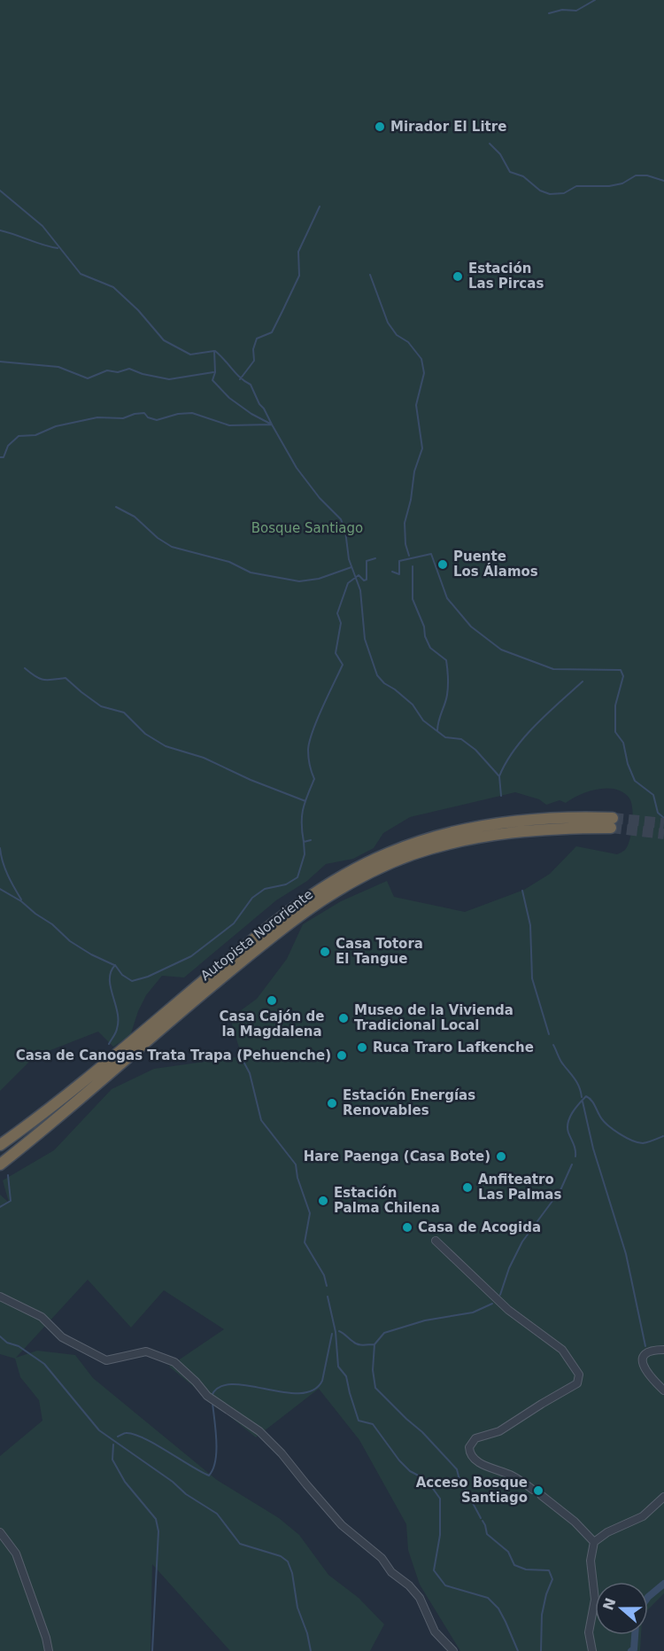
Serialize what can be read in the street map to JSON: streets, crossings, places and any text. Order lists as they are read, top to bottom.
{
  "streets": {
    "highway": ["Autopista Nororiente"]
  },
  "parks": ["Bosque Santiago"],
  "places": [
    "Mirador El Litre",
    "Estación Las Pircas",
    "Puente Los Álamos",
    "Casa Totora El Tangue",
    "Casa Cajón de la Magdalena",
    "Museo de la Vivienda Tradicional Local",
    "Ruca Traro Lafkenche",
    "Casa de Canogas Trata Trapa (Pehuenche)",
    "Estación Energías Renovables",
    "Hare Paenga (Casa Bote)",
    "Anfiteatro Las Palmas",
    "Estación Palma Chilena",
    "Casa de Acogida",
    "Acceso Bosque Santiago"
  ],
  "north": "left"
}
